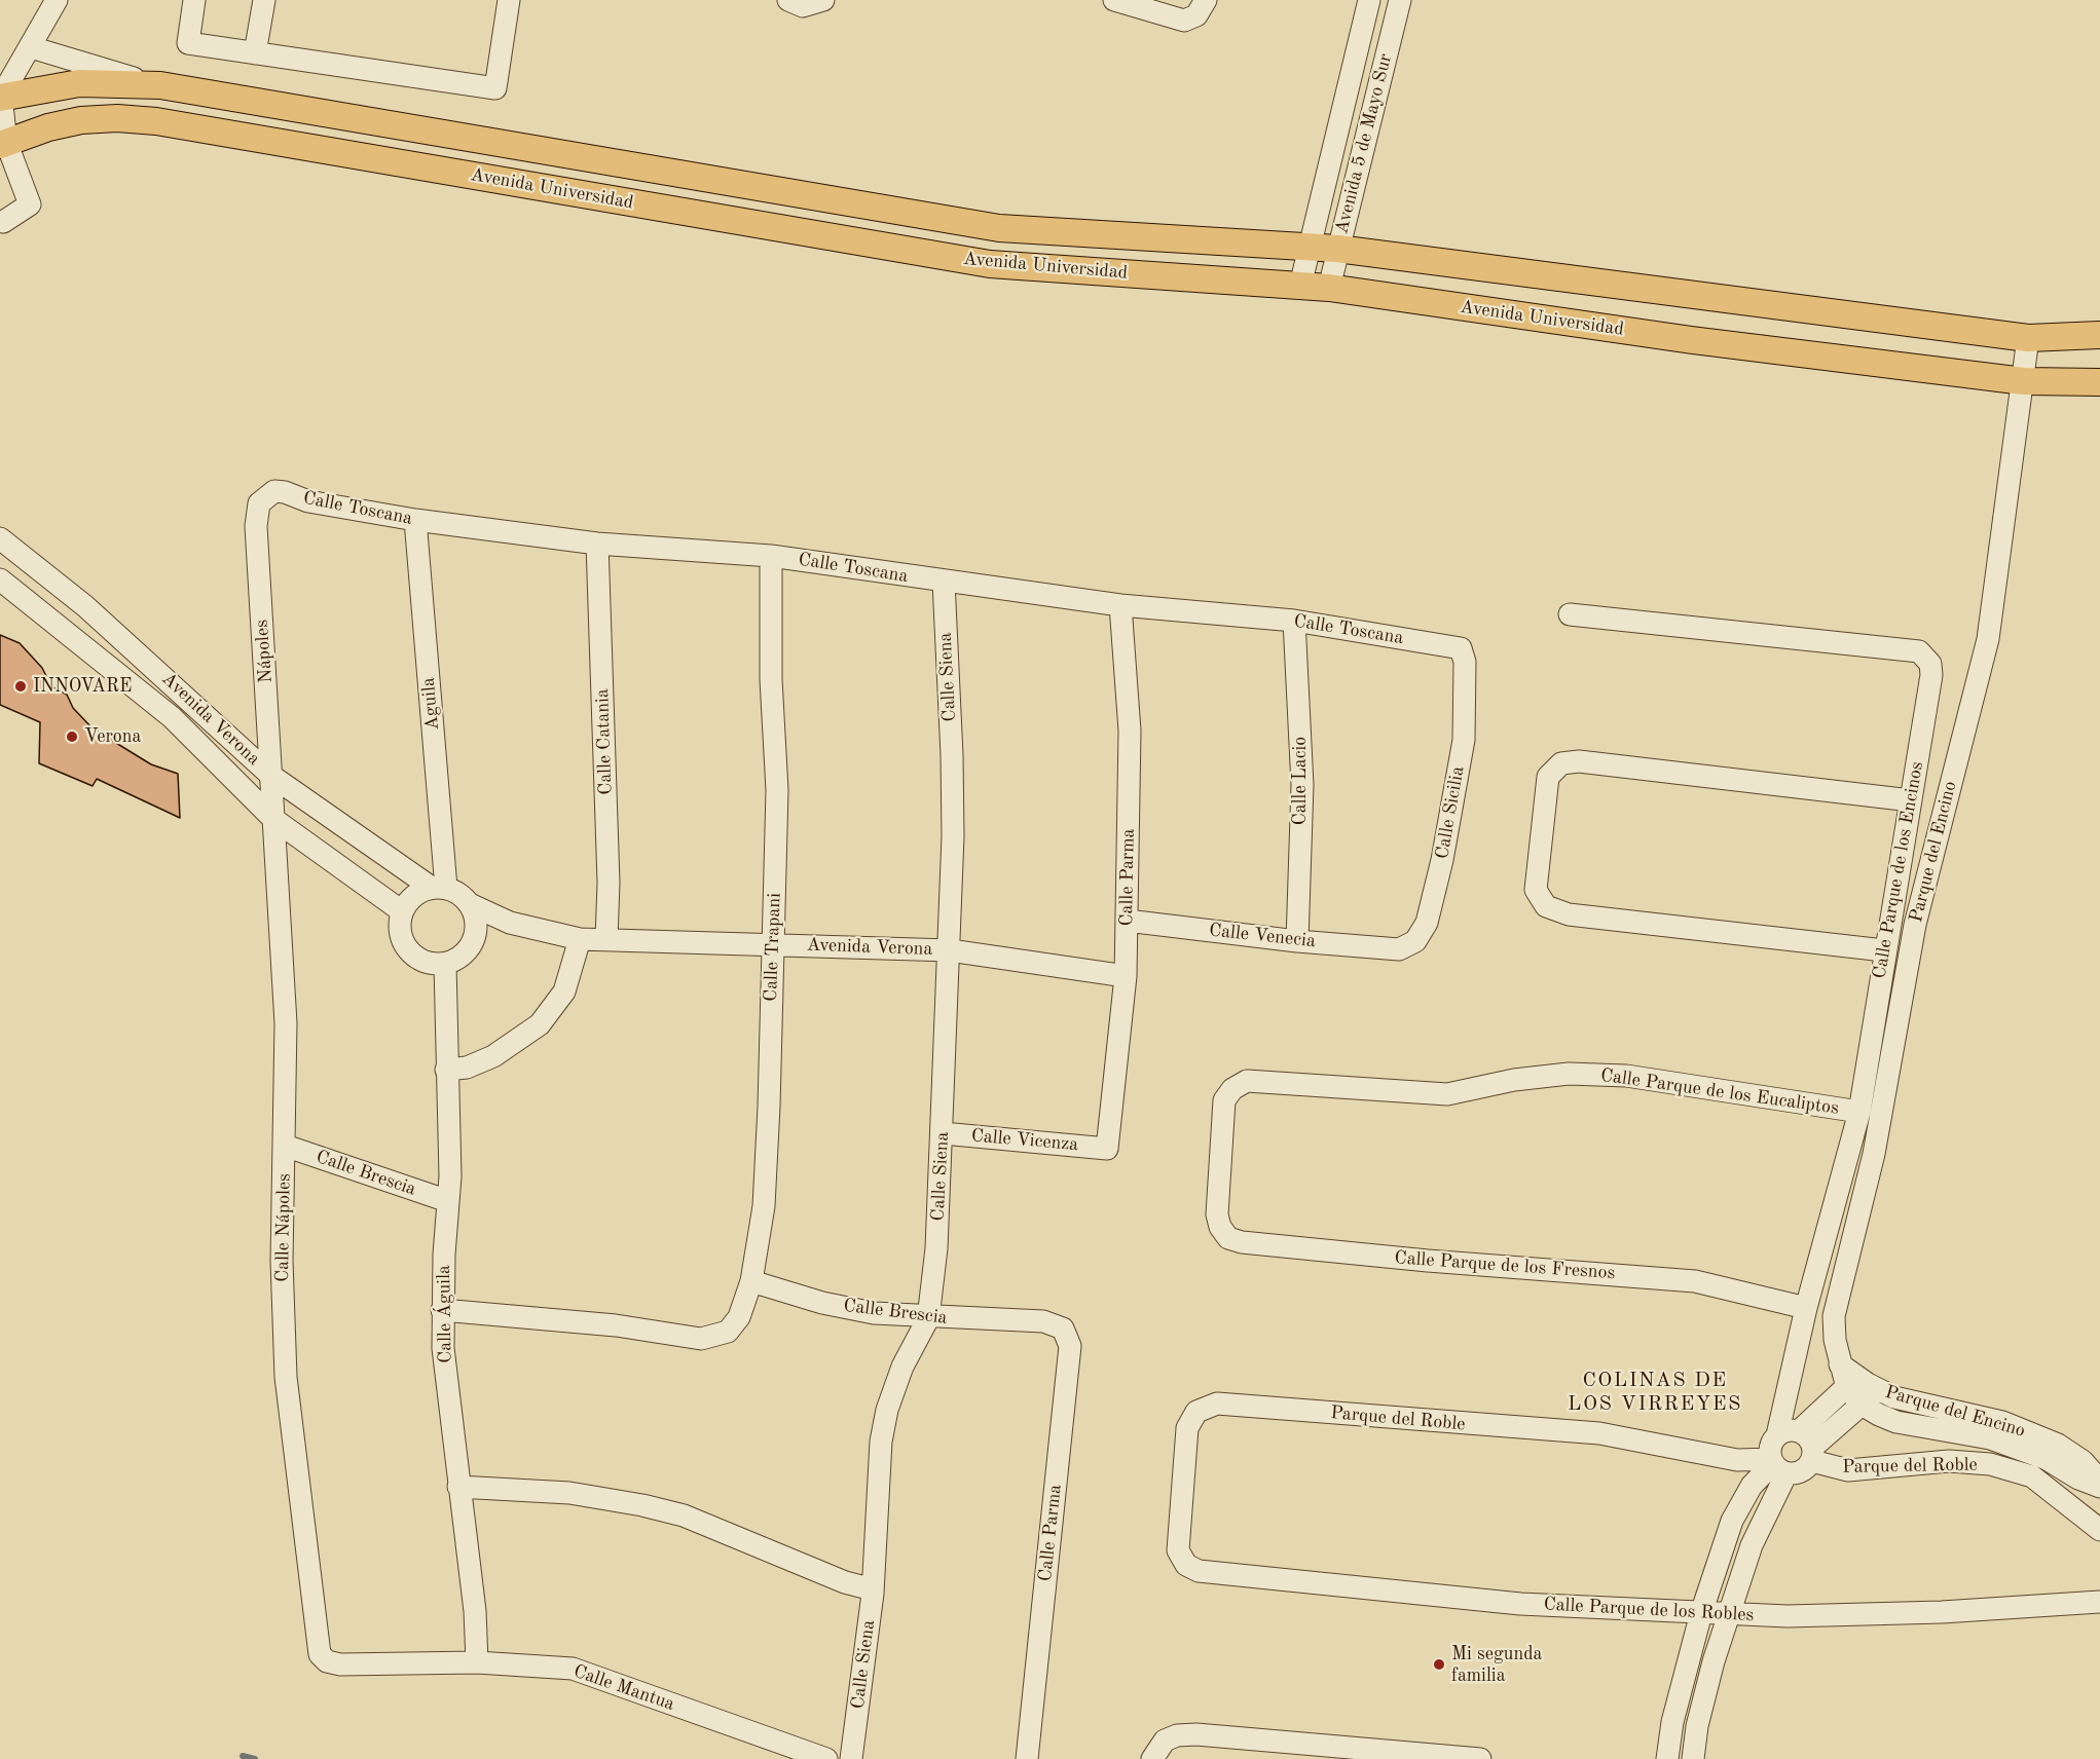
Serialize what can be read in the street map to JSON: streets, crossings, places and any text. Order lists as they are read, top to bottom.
{
  "streets": {
    "main road": ["Avenida Universidad"],
    "street": [
      "Avenida 5 de Mayo Sur",
      "Calle Toscana",
      "Nápoles",
      "Calle Siena",
      "Aguila",
      "Avenida Verona",
      "Calle Catania",
      "Calle Lacio",
      "Calle Sicilia",
      "Parque del Encino",
      "Calle Parque de los Encinos",
      "Calle Parma",
      "Calle Venecia",
      "Calle Trapani",
      "Calle Parque de los Eucaliptos",
      "Calle Vicenza",
      "Calle Brescia",
      "Calle Nápoles",
      "Calle Parque de los Fresnos",
      "Calle Águila",
      "Parque del Roble",
      "Calle Parque de los Robles",
      "Calle Mantua"
    ]
  },
  "crossings": [
    ["Avenida 5 de Mayo Sur", "Avenida Universidad"],
    ["Avenida Universidad", "Parque del Encino"],
    ["Calle Toscana", "Nápoles"],
    ["Calle Toscana", "Calle Siena"],
    ["Calle Toscana", "Aguila"],
    ["Calle Toscana", "Calle Catania"],
    ["Calle Toscana", "Calle Lacio"],
    ["Calle Toscana", "Calle Sicilia"],
    ["Calle Toscana", "Calle Parma"],
    ["Calle Toscana", "Calle Trapani"],
    ["Nápoles", "Avenida Verona"],
    ["Nápoles", "Calle Nápoles"],
    ["Calle Siena", "Avenida Verona"],
    ["Calle Siena", "Calle Vicenza"],
    ["Calle Siena", "Calle Brescia"],
    ["Aguila", "Avenida Verona"],
    ["Aguila", "Calle Águila"],
    ["Avenida Verona", "Calle Catania"],
    ["Avenida Verona", "Calle Parma"],
    ["Avenida Verona", "Calle Trapani"],
    ["Avenida Verona", "Calle Nápoles"],
    ["Avenida Verona", "Calle Águila"],
    ["Calle Lacio", "Calle Venecia"],
    ["Calle Sicilia", "Calle Venecia"],
    ["Calle Parque de los Encinos", "Calle Parque de los Eucaliptos"],
    ["Calle Parque de los Encinos", "Calle Parque de los Fresnos"],
    ["Calle Parque de los Encinos", "Parque del Roble"],
    ["Calle Parma", "Calle Venecia"],
    ["Calle Parma", "Calle Vicenza"],
    ["Calle Parma", "Calle Brescia"],
    ["Calle Trapani", "Calle Brescia"],
    ["Calle Trapani", "Calle Águila"],
    ["Calle Parque de los Eucaliptos", "Calle Parque de los Fresnos"],
    ["Calle Brescia", "Calle Nápoles"],
    ["Calle Brescia", "Calle Águila"],
    ["Calle Nápoles", "Calle Mantua"],
    ["Calle Águila", "Calle Mantua"],
    ["Parque del Roble", "Calle Parque de los Robles"]
  ],
  "districts": ["COLINAS DE LOS VIRREYES"],
  "places": ["INNOVARE", "Verona", "Mi segunda familia"]
}
